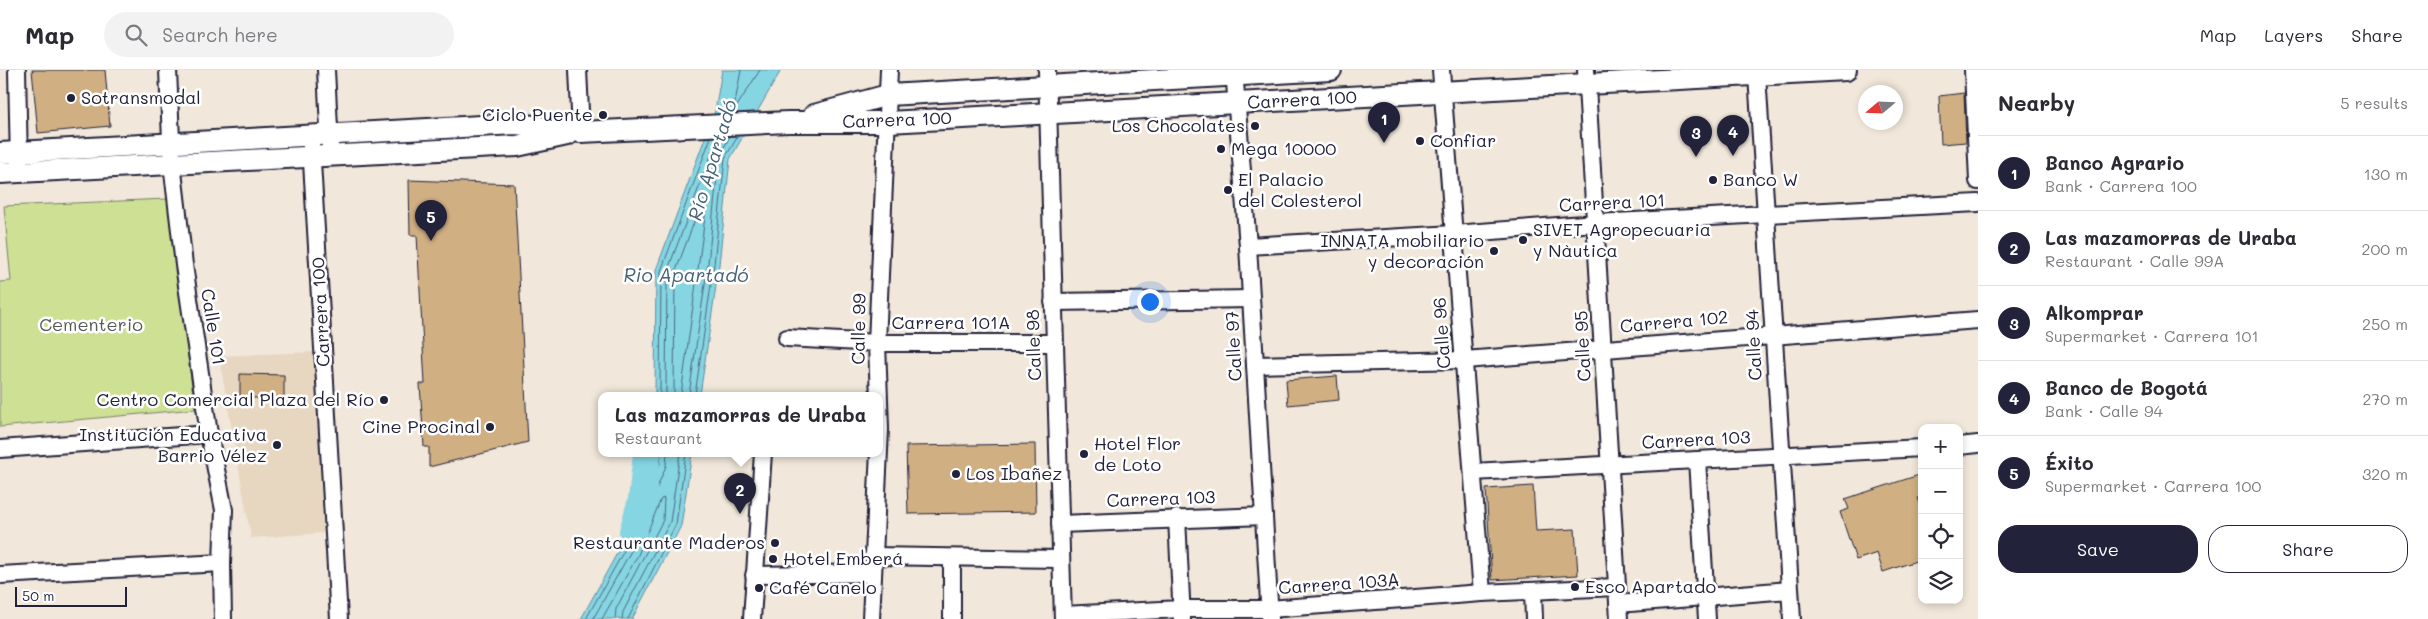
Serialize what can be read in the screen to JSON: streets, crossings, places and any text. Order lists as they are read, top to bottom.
{
  "streets": {
    "main road": ["Carrera 100"],
    "street": [
      "Carrera 101",
      "Carrera 102",
      "Carrera 101A",
      "Calle 101",
      "Calle 99",
      "Calle 96",
      "Calle 98",
      "Calle 94",
      "Calle 97",
      "Calle 95",
      "Carrera 103",
      "Carrera 103A"
    ]
  },
  "crossings": [
    ["Carrera 100", "Calle 101"],
    ["Carrera 100", "Calle 99"],
    ["Carrera 100", "Calle 96"],
    ["Carrera 100", "Calle 98"],
    ["Carrera 100", "Calle 94"],
    ["Carrera 100", "Calle 97"],
    ["Carrera 100", "Calle 95"],
    ["Carrera 101", "Calle 96"],
    ["Carrera 101", "Calle 94"],
    ["Carrera 101", "Calle 97"],
    ["Carrera 101", "Calle 95"],
    ["Carrera 102", "Calle 96"],
    ["Carrera 102", "Calle 94"],
    ["Carrera 102", "Calle 97"],
    ["Carrera 102", "Calle 95"],
    ["Carrera 101A", "Calle 99"],
    ["Carrera 101A", "Calle 98"],
    ["Calle 96", "Carrera 103"],
    ["Calle 96", "Carrera 103A"],
    ["Calle 98", "Carrera 103"],
    ["Calle 98", "Carrera 103A"],
    ["Calle 94", "Carrera 103"],
    ["Calle 97", "Carrera 103"],
    ["Calle 97", "Carrera 103A"],
    ["Calle 95", "Carrera 103"],
    ["Calle 95", "Carrera 103A"]
  ],
  "water": ["Río Apartadó", "Rio Apartadó"],
  "parks": ["Cementerio"],
  "places": [
    "Sotransmodal",
    "Ciclo Puente",
    "Los Chocolates",
    "Confiar",
    "Mega 10000",
    "Banco W",
    "El Palacio del Colesterol",
    "SIVET Agropecuaria y Nàutica",
    "INNATA mobiliario y decoración",
    "Centro Comercial Plaza del Río",
    "Cine Procinal",
    "Institución Educativa Barrio Vélez",
    "Hotel Flor de Loto",
    "Los Ibañez",
    "Restaurante Maderos",
    "Hotel Emberá",
    "Esco Apartado",
    "Café Canelo"
  ],
  "scale_bar": "50 m",
  "north": "left",
  "page": {
    "header": "Map",
    "search": "Search here",
    "nav": ["Map", "Layers", "Share"],
    "heading": ["Nearby", "5 results"],
    "pins": [
      "1",
      "4",
      "3",
      "5",
      "2"
    ],
    "list": [
      {
        "mark": "1",
        "name": "Banco Agrario",
        "note": "Bank · Carrera 100",
        "value": "130 m"
      },
      {
        "mark": "2",
        "name": "Las mazamorras de Uraba",
        "note": "Restaurant · Calle 99A",
        "value": "200 m"
      },
      {
        "mark": "3",
        "name": "Alkomprar",
        "note": "Supermarket · Carrera 101",
        "value": "250 m"
      },
      {
        "mark": "4",
        "name": "Banco de Bogotá",
        "note": "Bank · Calle 94",
        "value": "270 m"
      },
      {
        "mark": "5",
        "name": "Éxito",
        "note": "Supermarket · Carrera 100",
        "value": "320 m"
      }
    ],
    "popup": ["Las mazamorras de Uraba", "Restaurant"],
    "map_buttons": ["+", "−"],
    "buttons": ["Save", "Share"],
    "scale": "50 m"
  }
}
